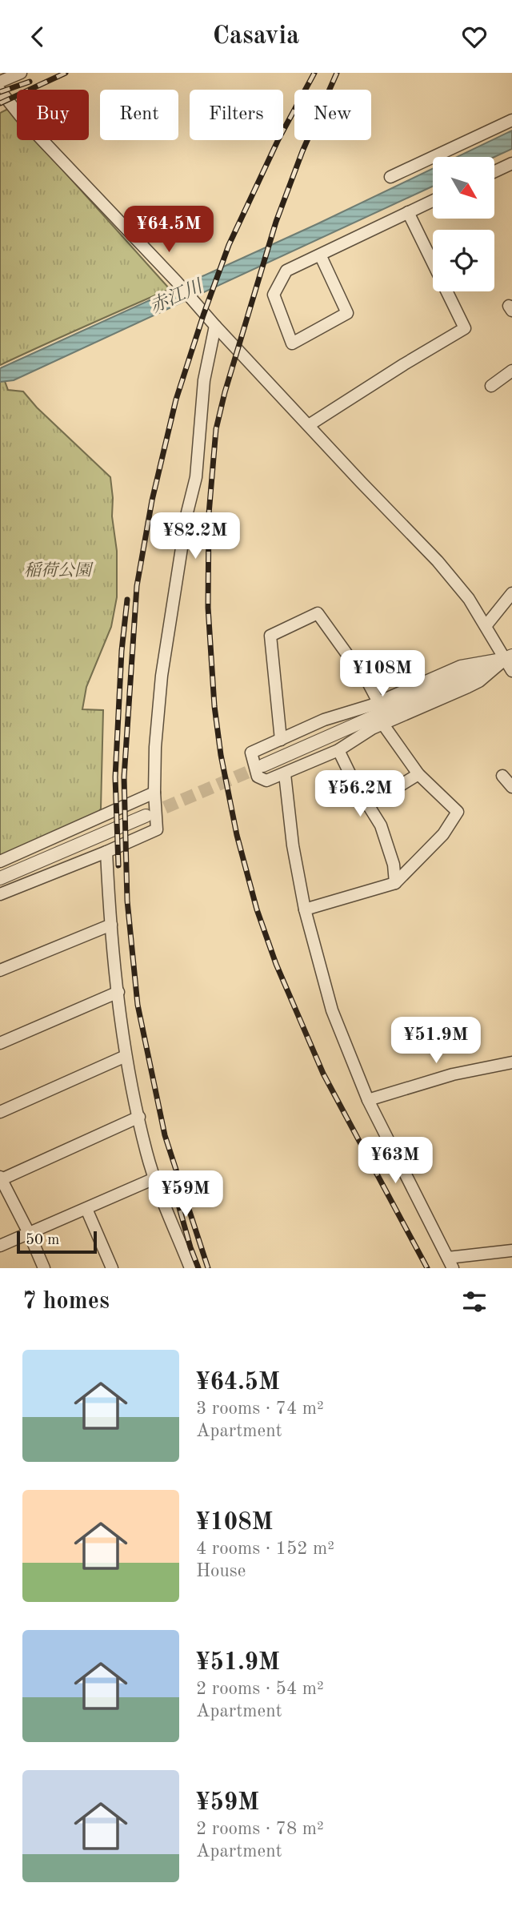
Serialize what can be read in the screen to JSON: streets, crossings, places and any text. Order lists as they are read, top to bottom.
{
  "water": ["赤江川"],
  "parks": ["稲荷公園"],
  "scale_bar": "50 m",
  "north": "bottom right",
  "page": {
    "header": "Casavia",
    "chip": [
      "Buy",
      "Rent",
      "Filters",
      "New"
    ],
    "price": [
      "¥64.5M",
      "¥82.2M",
      "¥108M",
      "¥56.2M",
      "¥51.9M",
      "¥63M",
      "¥59M"
    ],
    "scale": "50 m",
    "heading": "7 homes",
    "list": [
      {
        "name": "¥64.5M",
        "note": "3 rooms · 74 m² · Apartment"
      },
      {
        "name": "¥108M",
        "note": "4 rooms · 152 m² · House"
      },
      {
        "name": "¥51.9M",
        "note": "2 rooms · 54 m² · Apartment"
      },
      {
        "name": "¥59M",
        "note": "2 rooms · 78 m² · Apartment"
      }
    ]
  }
}
